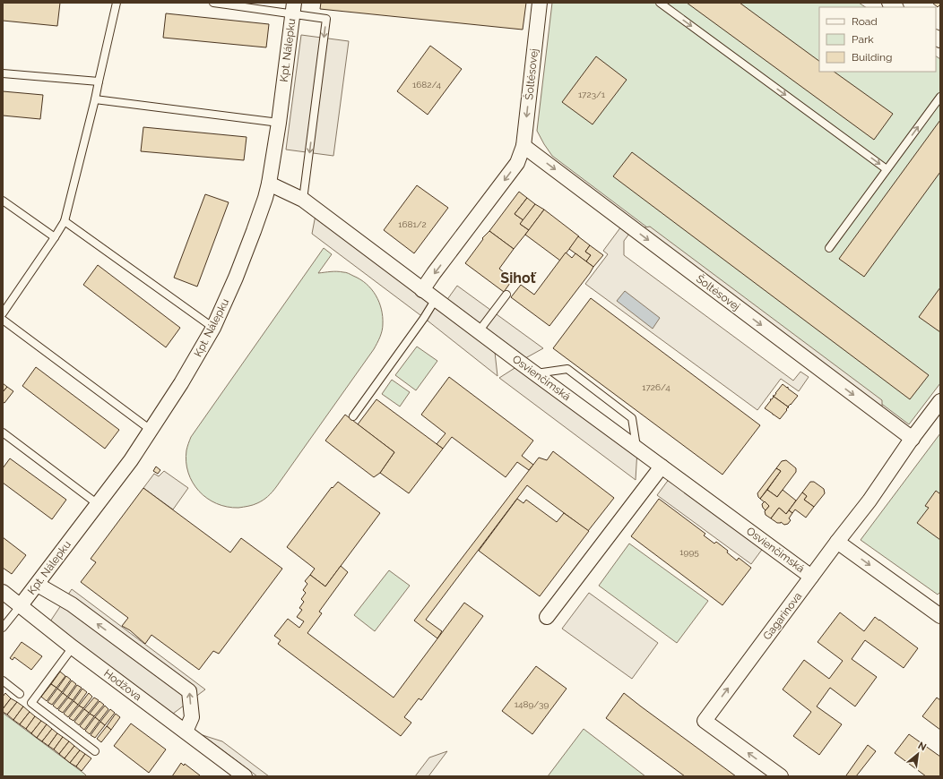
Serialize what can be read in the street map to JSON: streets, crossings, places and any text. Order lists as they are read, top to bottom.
{
  "streets": {
    "street": [
      "Kpt. Nálepku",
      "Šoltésovej",
      "Osvienčimská",
      "Gagarinova",
      "Hodžova"
    ]
  },
  "crossings": [
    ["Kpt. Nálepku", "Osvienčimská"],
    ["Kpt. Nálepku", "Hodžova"],
    ["Šoltésovej", "Osvienčimská"],
    ["Šoltésovej", "Gagarinova"],
    ["Osvienčimská", "Gagarinova"]
  ],
  "districts": ["Sihoť"],
  "house_numbers": [
    "1682/4",
    "1723/1",
    "1681/2",
    "1726/4",
    "1995",
    "1489/39"
  ],
  "legend": ["Road", "Park", "Building"],
  "north": "top right"
}
